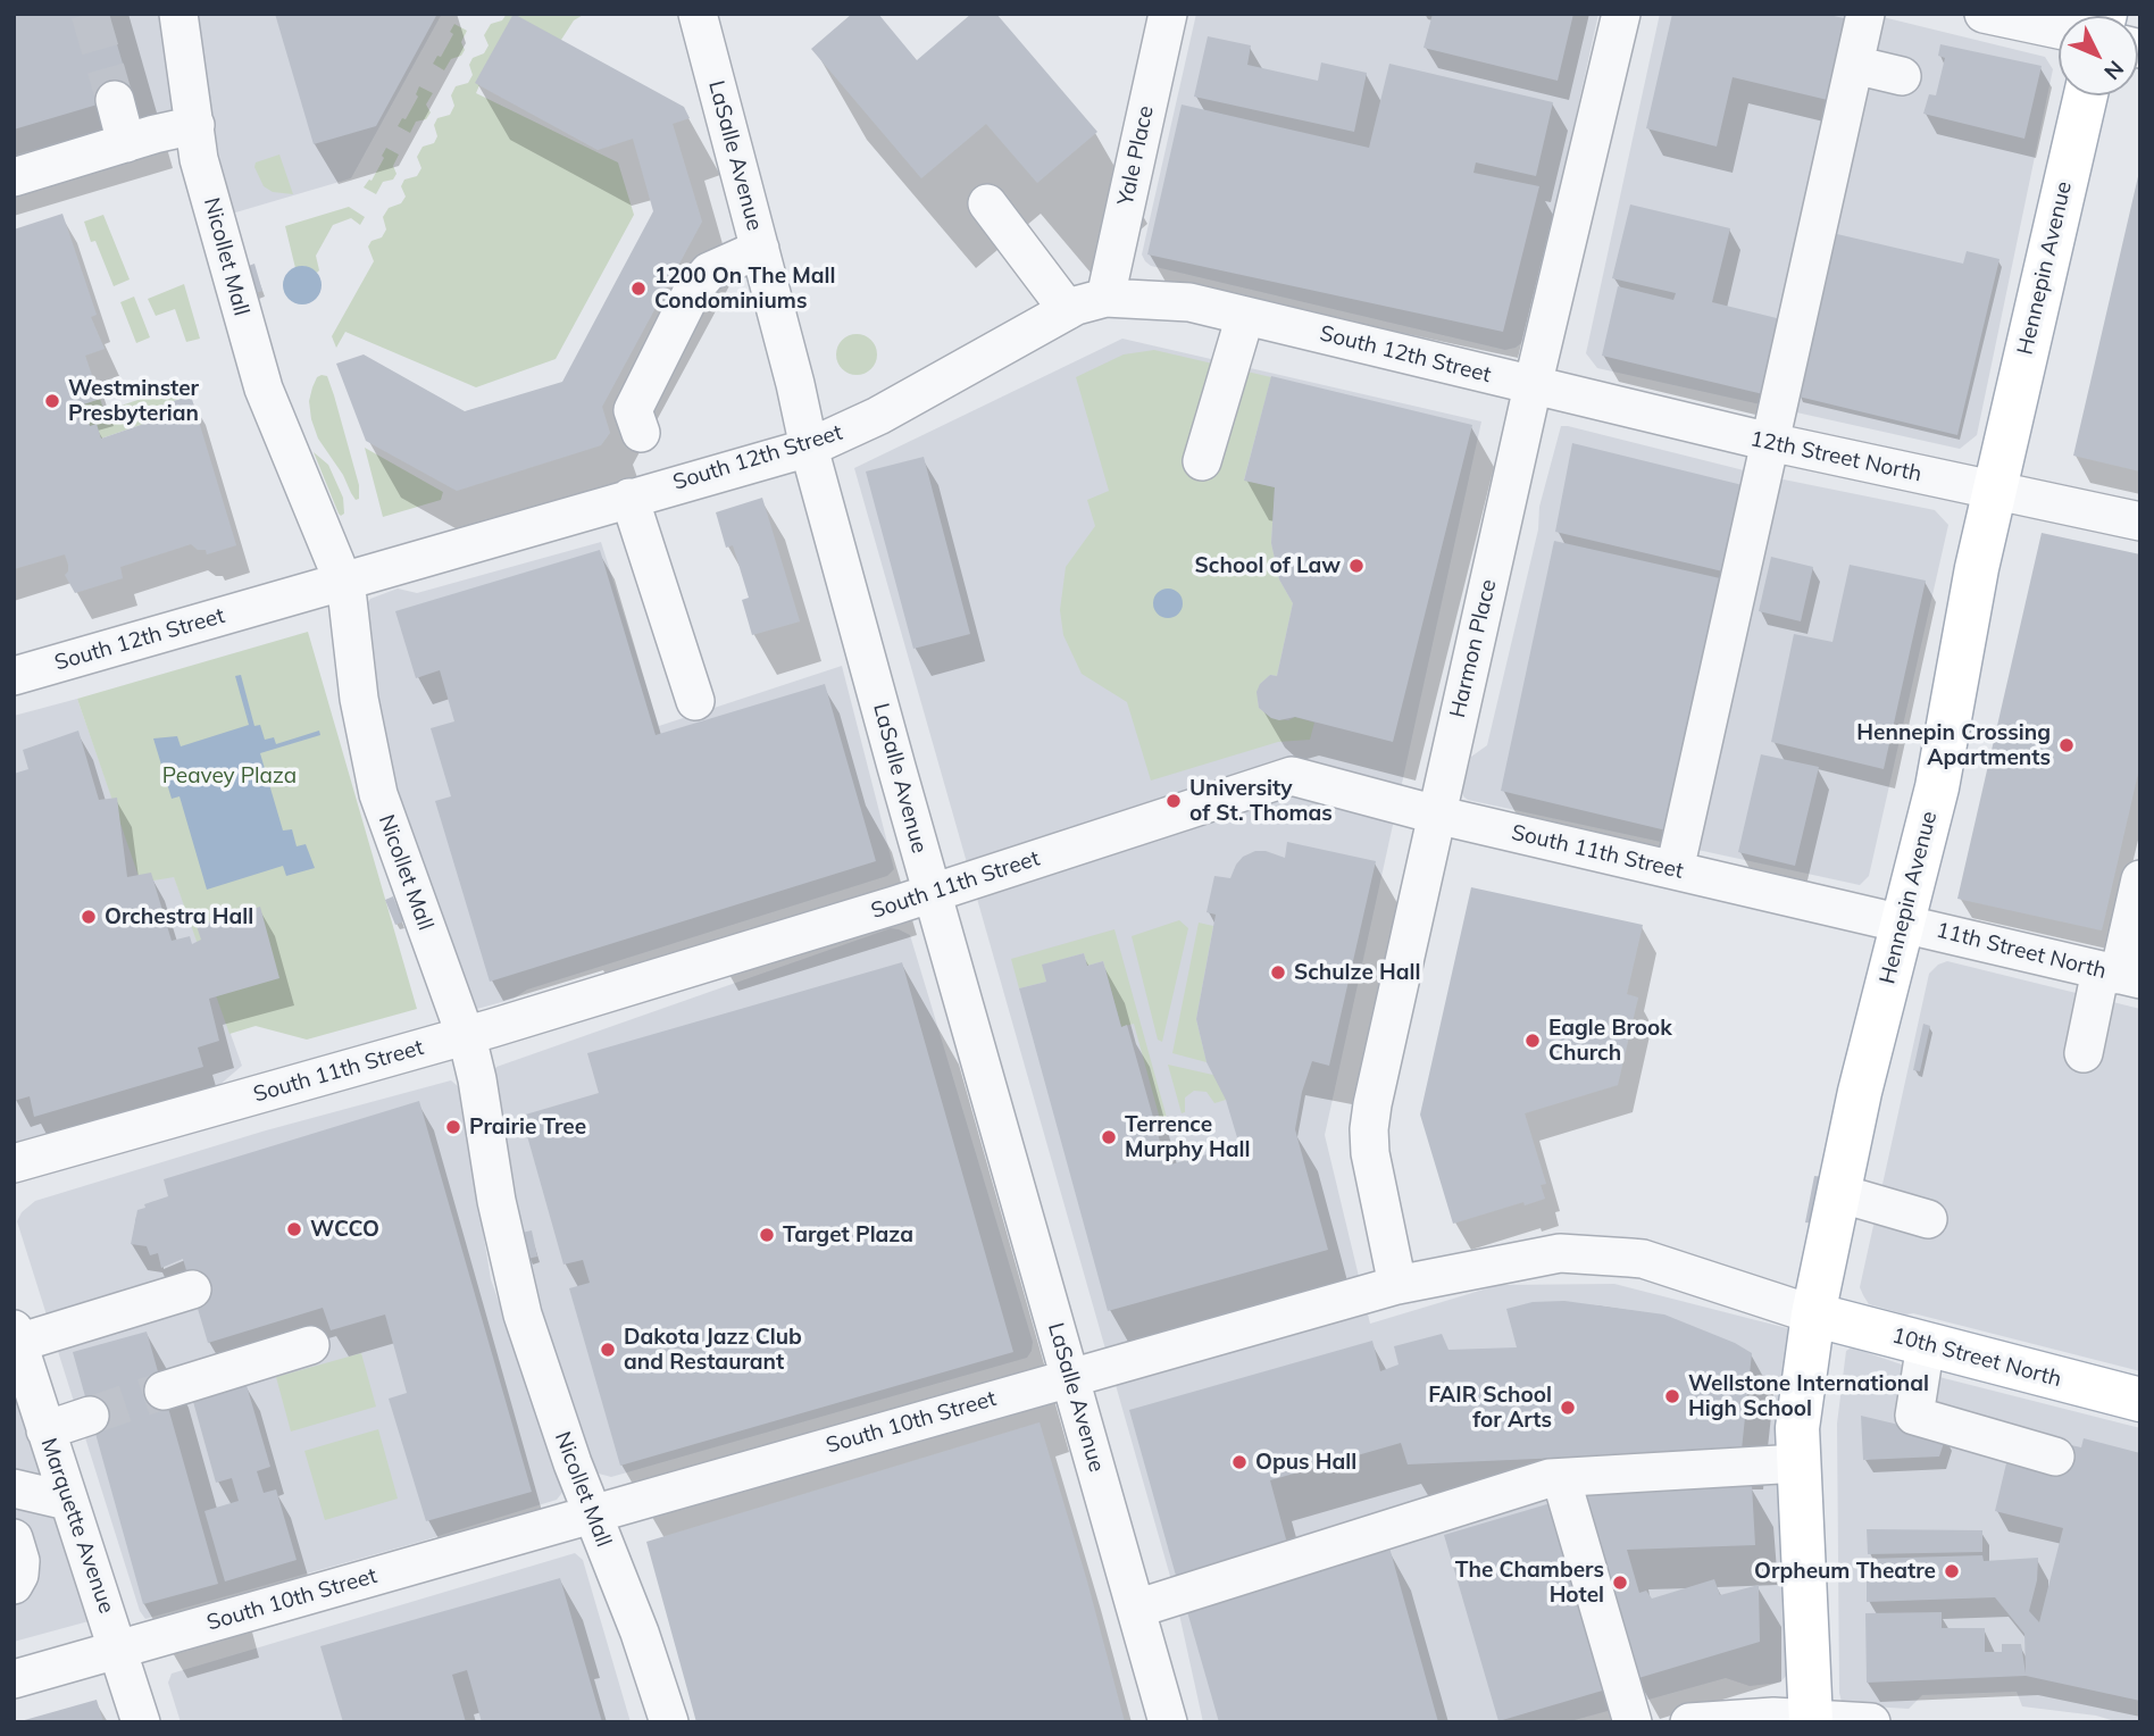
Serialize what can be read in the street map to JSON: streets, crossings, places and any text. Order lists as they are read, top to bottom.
{
  "streets": {
    "main road": ["Hennepin Avenue", "10th Street North"],
    "street": [
      "LaSalle Avenue",
      "Yale Place",
      "Nicollet Mall",
      "South 12th Street",
      "12th Street North",
      "Harmon Place",
      "South 11th Street",
      "11th Street North",
      "South 10th Street",
      "Marquette Avenue"
    ]
  },
  "crossings": [
    ["LaSalle Avenue", "South 12th Street"],
    ["LaSalle Avenue", "South 11th Street"],
    ["LaSalle Avenue", "South 10th Street"],
    ["Yale Place", "South 12th Street"],
    ["Nicollet Mall", "South 12th Street"],
    ["Nicollet Mall", "South 11th Street"],
    ["Nicollet Mall", "South 10th Street"],
    ["Hennepin Avenue", "12th Street North"],
    ["Hennepin Avenue", "South 11th Street"],
    ["Hennepin Avenue", "11th Street North"],
    ["Hennepin Avenue", "10th Street North"],
    ["Hennepin Avenue", "South 10th Street"],
    ["South 12th Street", "12th Street North"],
    ["South 12th Street", "Harmon Place"],
    ["12th Street North", "Harmon Place"],
    ["Harmon Place", "South 11th Street"],
    ["Harmon Place", "South 10th Street"],
    ["South 11th Street", "11th Street North"],
    ["10th Street North", "South 10th Street"],
    ["South 10th Street", "Marquette Avenue"]
  ],
  "parks": ["Peavey Plaza"],
  "places": [
    "1200 On The Mall Condominiums",
    "Westminster Presbyterian",
    "School of Law",
    "Hennepin Crossing Apartments",
    "University of St. Thomas",
    "Orchestra Hall",
    "Schulze Hall",
    "Eagle Brook Church",
    "Prairie Tree",
    "Terrence Murphy Hall",
    "WCCO",
    "Target Plaza",
    "Dakota Jazz Club and Restaurant",
    "Wellstone International High School",
    "FAIR School for Arts",
    "Opus Hall",
    "Orpheum Theatre",
    "The Chambers Hotel"
  ],
  "north": "bottom right"
}
